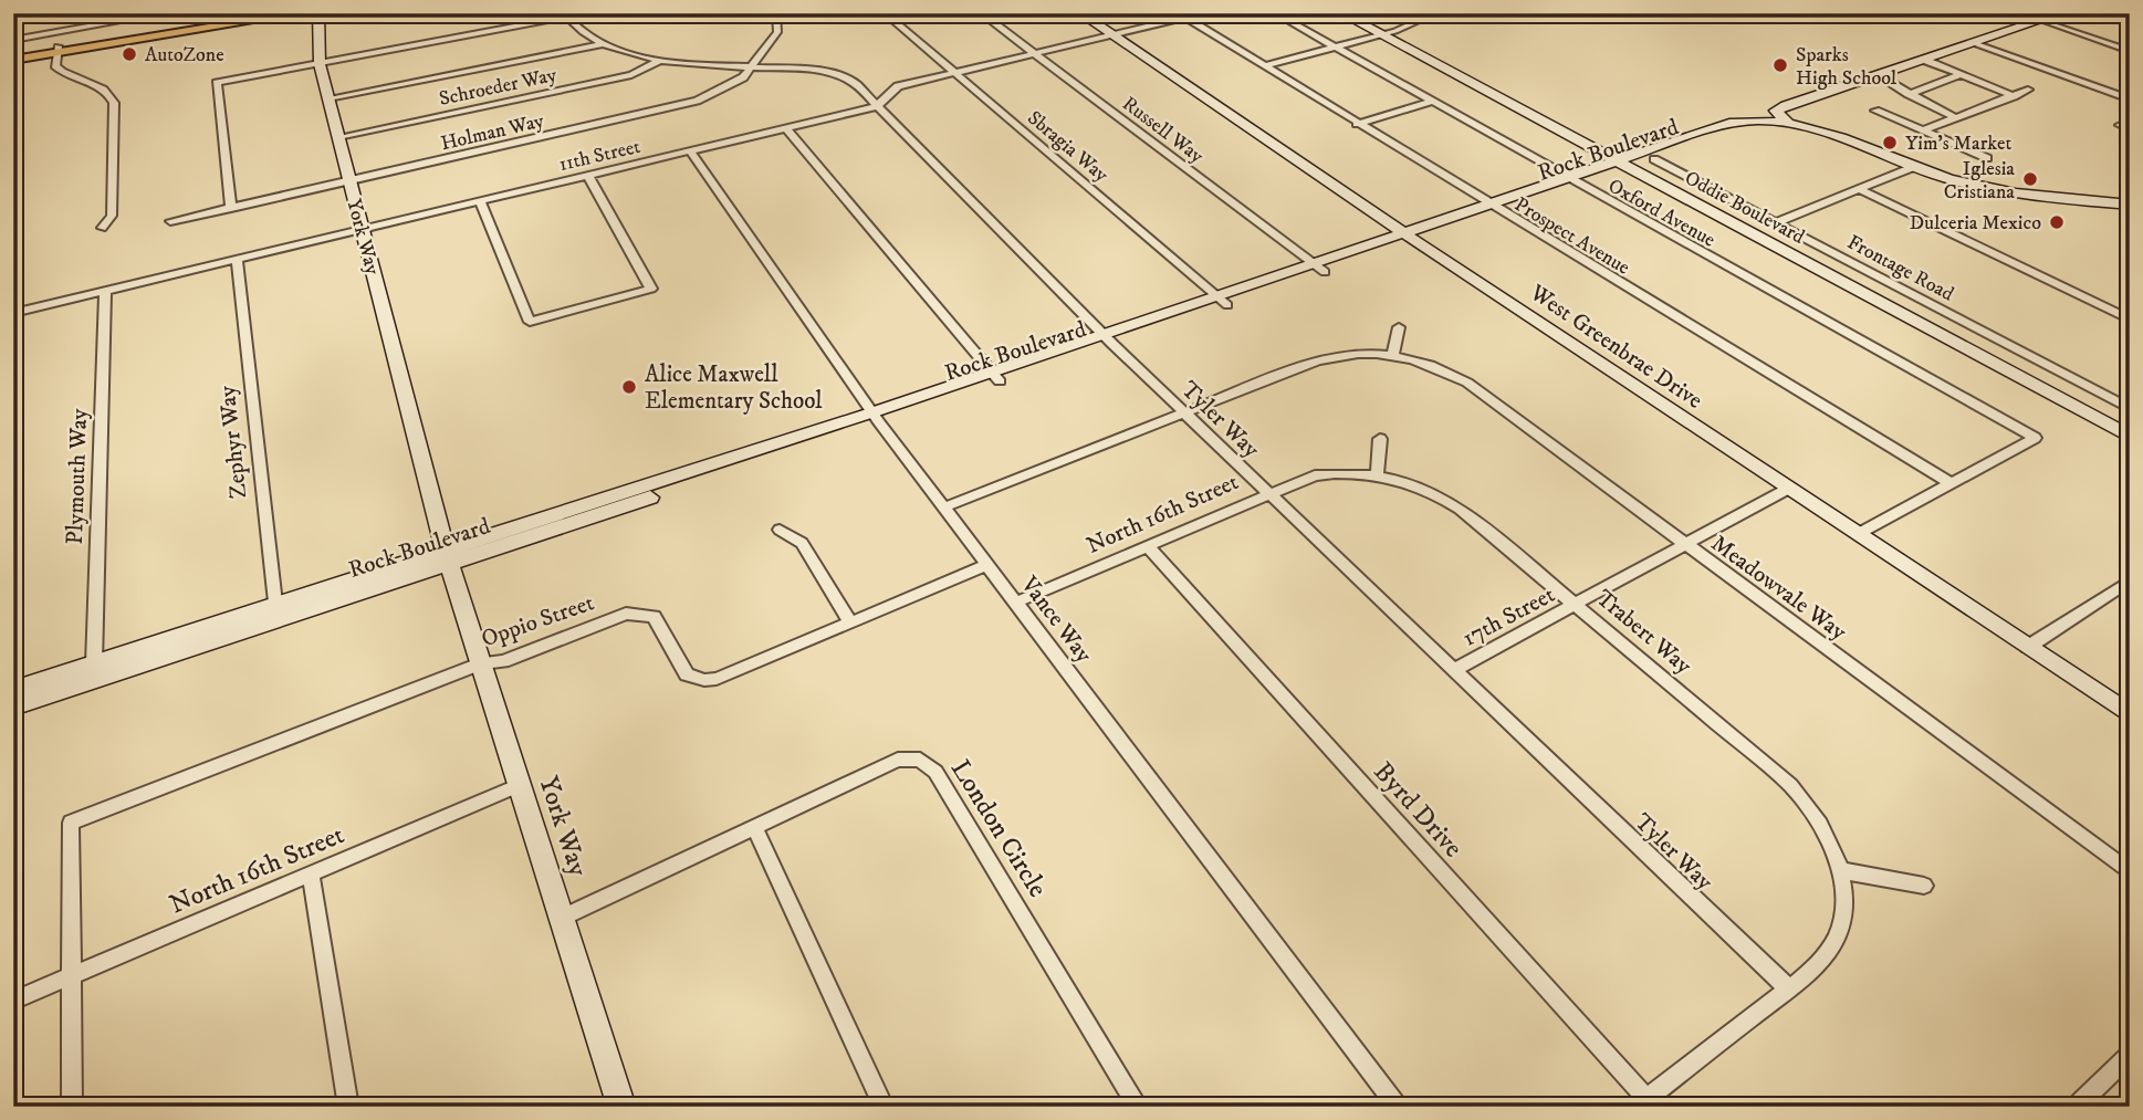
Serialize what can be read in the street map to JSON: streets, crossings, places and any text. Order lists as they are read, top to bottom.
{
  "streets": {
    "main road": [
      "Rock Boulevard",
      "Oddie Boulevard",
      "York Way",
      "West Greenbrae Drive"
    ],
    "street": [
      "Schroeder Way",
      "Russell Way",
      "Holman Way",
      "Sbragia Way",
      "11th Street",
      "Oxford Avenue",
      "Prospect Avenue",
      "Frontage Road",
      "Tyler Way",
      "Zephyr Way",
      "Plymouth Way",
      "North 16th Street",
      "Meadowvale Way",
      "17th Street",
      "Vance Way",
      "Oppio Street",
      "Trabert Way",
      "Byrd Drive",
      "London Circle"
    ]
  },
  "crossings": [
    ["Schroeder Way", "York Way"],
    ["Schroeder Way", "Tyler Way"],
    ["Russell Way", "Rock Boulevard"],
    ["Russell Way", "11th Street"],
    ["Holman Way", "York Way"],
    ["Holman Way", "Tyler Way"],
    ["Sbragia Way", "Rock Boulevard"],
    ["Sbragia Way", "11th Street"],
    ["Rock Boulevard", "Oddie Boulevard"],
    ["Rock Boulevard", "Oxford Avenue"],
    ["Rock Boulevard", "Prospect Avenue"],
    ["Rock Boulevard", "York Way"],
    ["Rock Boulevard", "Frontage Road"],
    ["Rock Boulevard", "West Greenbrae Drive"],
    ["Rock Boulevard", "Tyler Way"],
    ["Rock Boulevard", "Zephyr Way"],
    ["Rock Boulevard", "Plymouth Way"],
    ["Rock Boulevard", "Vance Way"],
    ["11th Street", "Prospect Avenue"],
    ["11th Street", "York Way"],
    ["11th Street", "West Greenbrae Drive"],
    ["11th Street", "Tyler Way"],
    ["11th Street", "Zephyr Way"],
    ["11th Street", "Plymouth Way"],
    ["11th Street", "Vance Way"],
    ["Oxford Avenue", "Prospect Avenue"],
    ["York Way", "North 16th Street"],
    ["York Way", "Oppio Street"],
    ["York Way", "London Circle"],
    ["West Greenbrae Drive", "17th Street"],
    ["Tyler Way", "North 16th Street"],
    ["Tyler Way", "17th Street"],
    ["Tyler Way", "Trabert Way"],
    ["North 16th Street", "Vance Way"],
    ["North 16th Street", "Oppio Street"],
    ["North 16th Street", "Trabert Way"],
    ["North 16th Street", "Byrd Drive"],
    ["Meadowvale Way", "17th Street"],
    ["17th Street", "Trabert Way"],
    ["Vance Way", "Oppio Street"],
    ["Trabert Way", "Byrd Drive"]
  ],
  "places": [
    "AutoZone",
    "Sparks High School",
    "Yim's Market",
    "Iglesia Cristiana",
    "Dulceria Mexico",
    "Alice Maxwell Elementary School"
  ]
}
